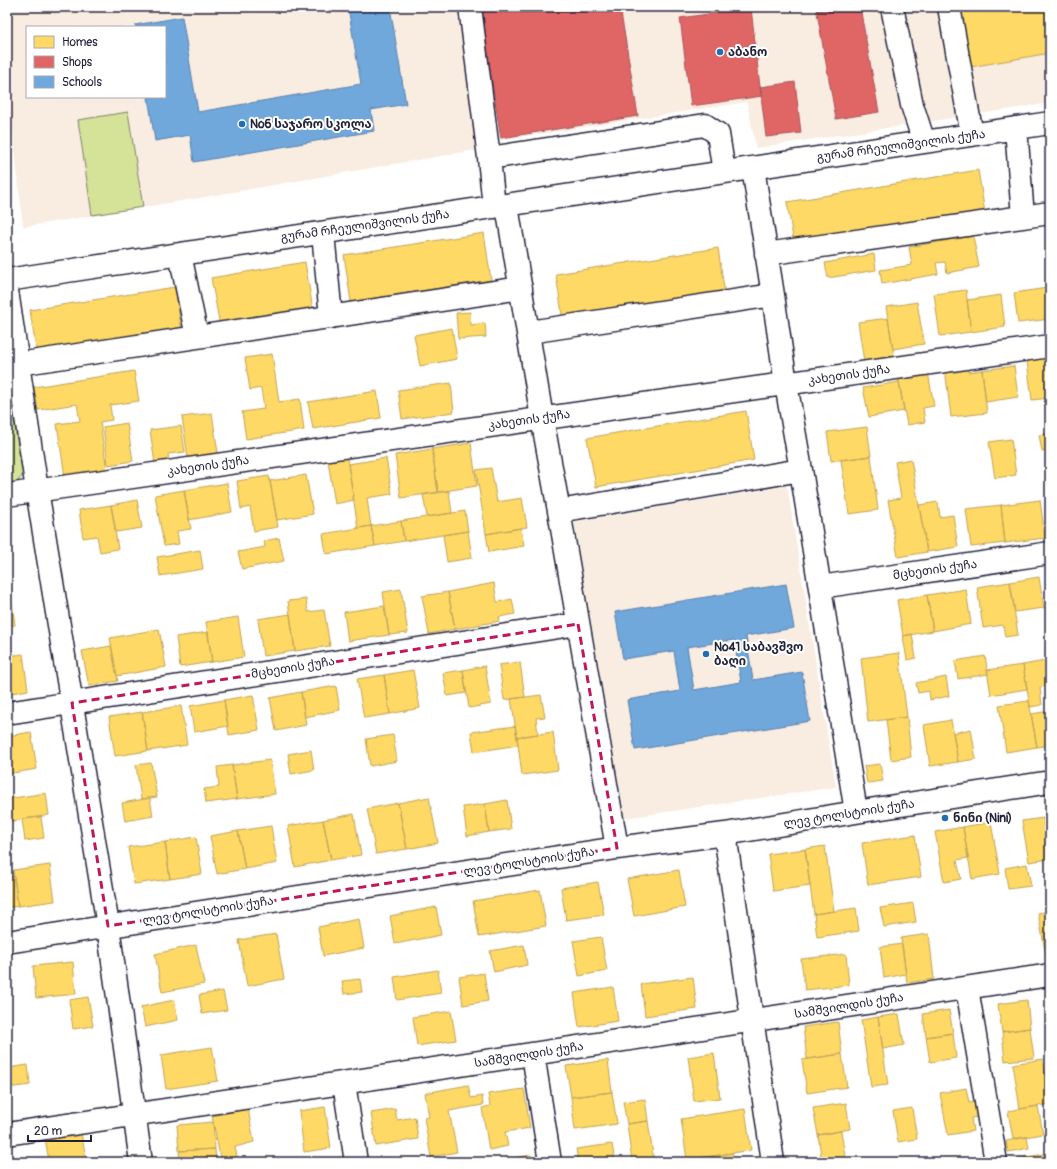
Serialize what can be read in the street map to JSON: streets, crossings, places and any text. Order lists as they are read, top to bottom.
{
  "streets": {
    "street": [
      "გურამ რჩეულიშვილის ქუჩა",
      "კახეთის ქუჩა",
      "მცხეთის ქუჩა",
      "ლევ ტოლსტოის ქუჩა",
      "სამშვილდის ქუჩა"
    ]
  },
  "places": [
    "აბანო",
    "№6 საჯარო სკოლა",
    "№41 საბავშვო ბაღი",
    "ნინი (Nini)"
  ],
  "legend": ["Homes", "Shops", "Schools"],
  "scale_bar": "20 m"
}
